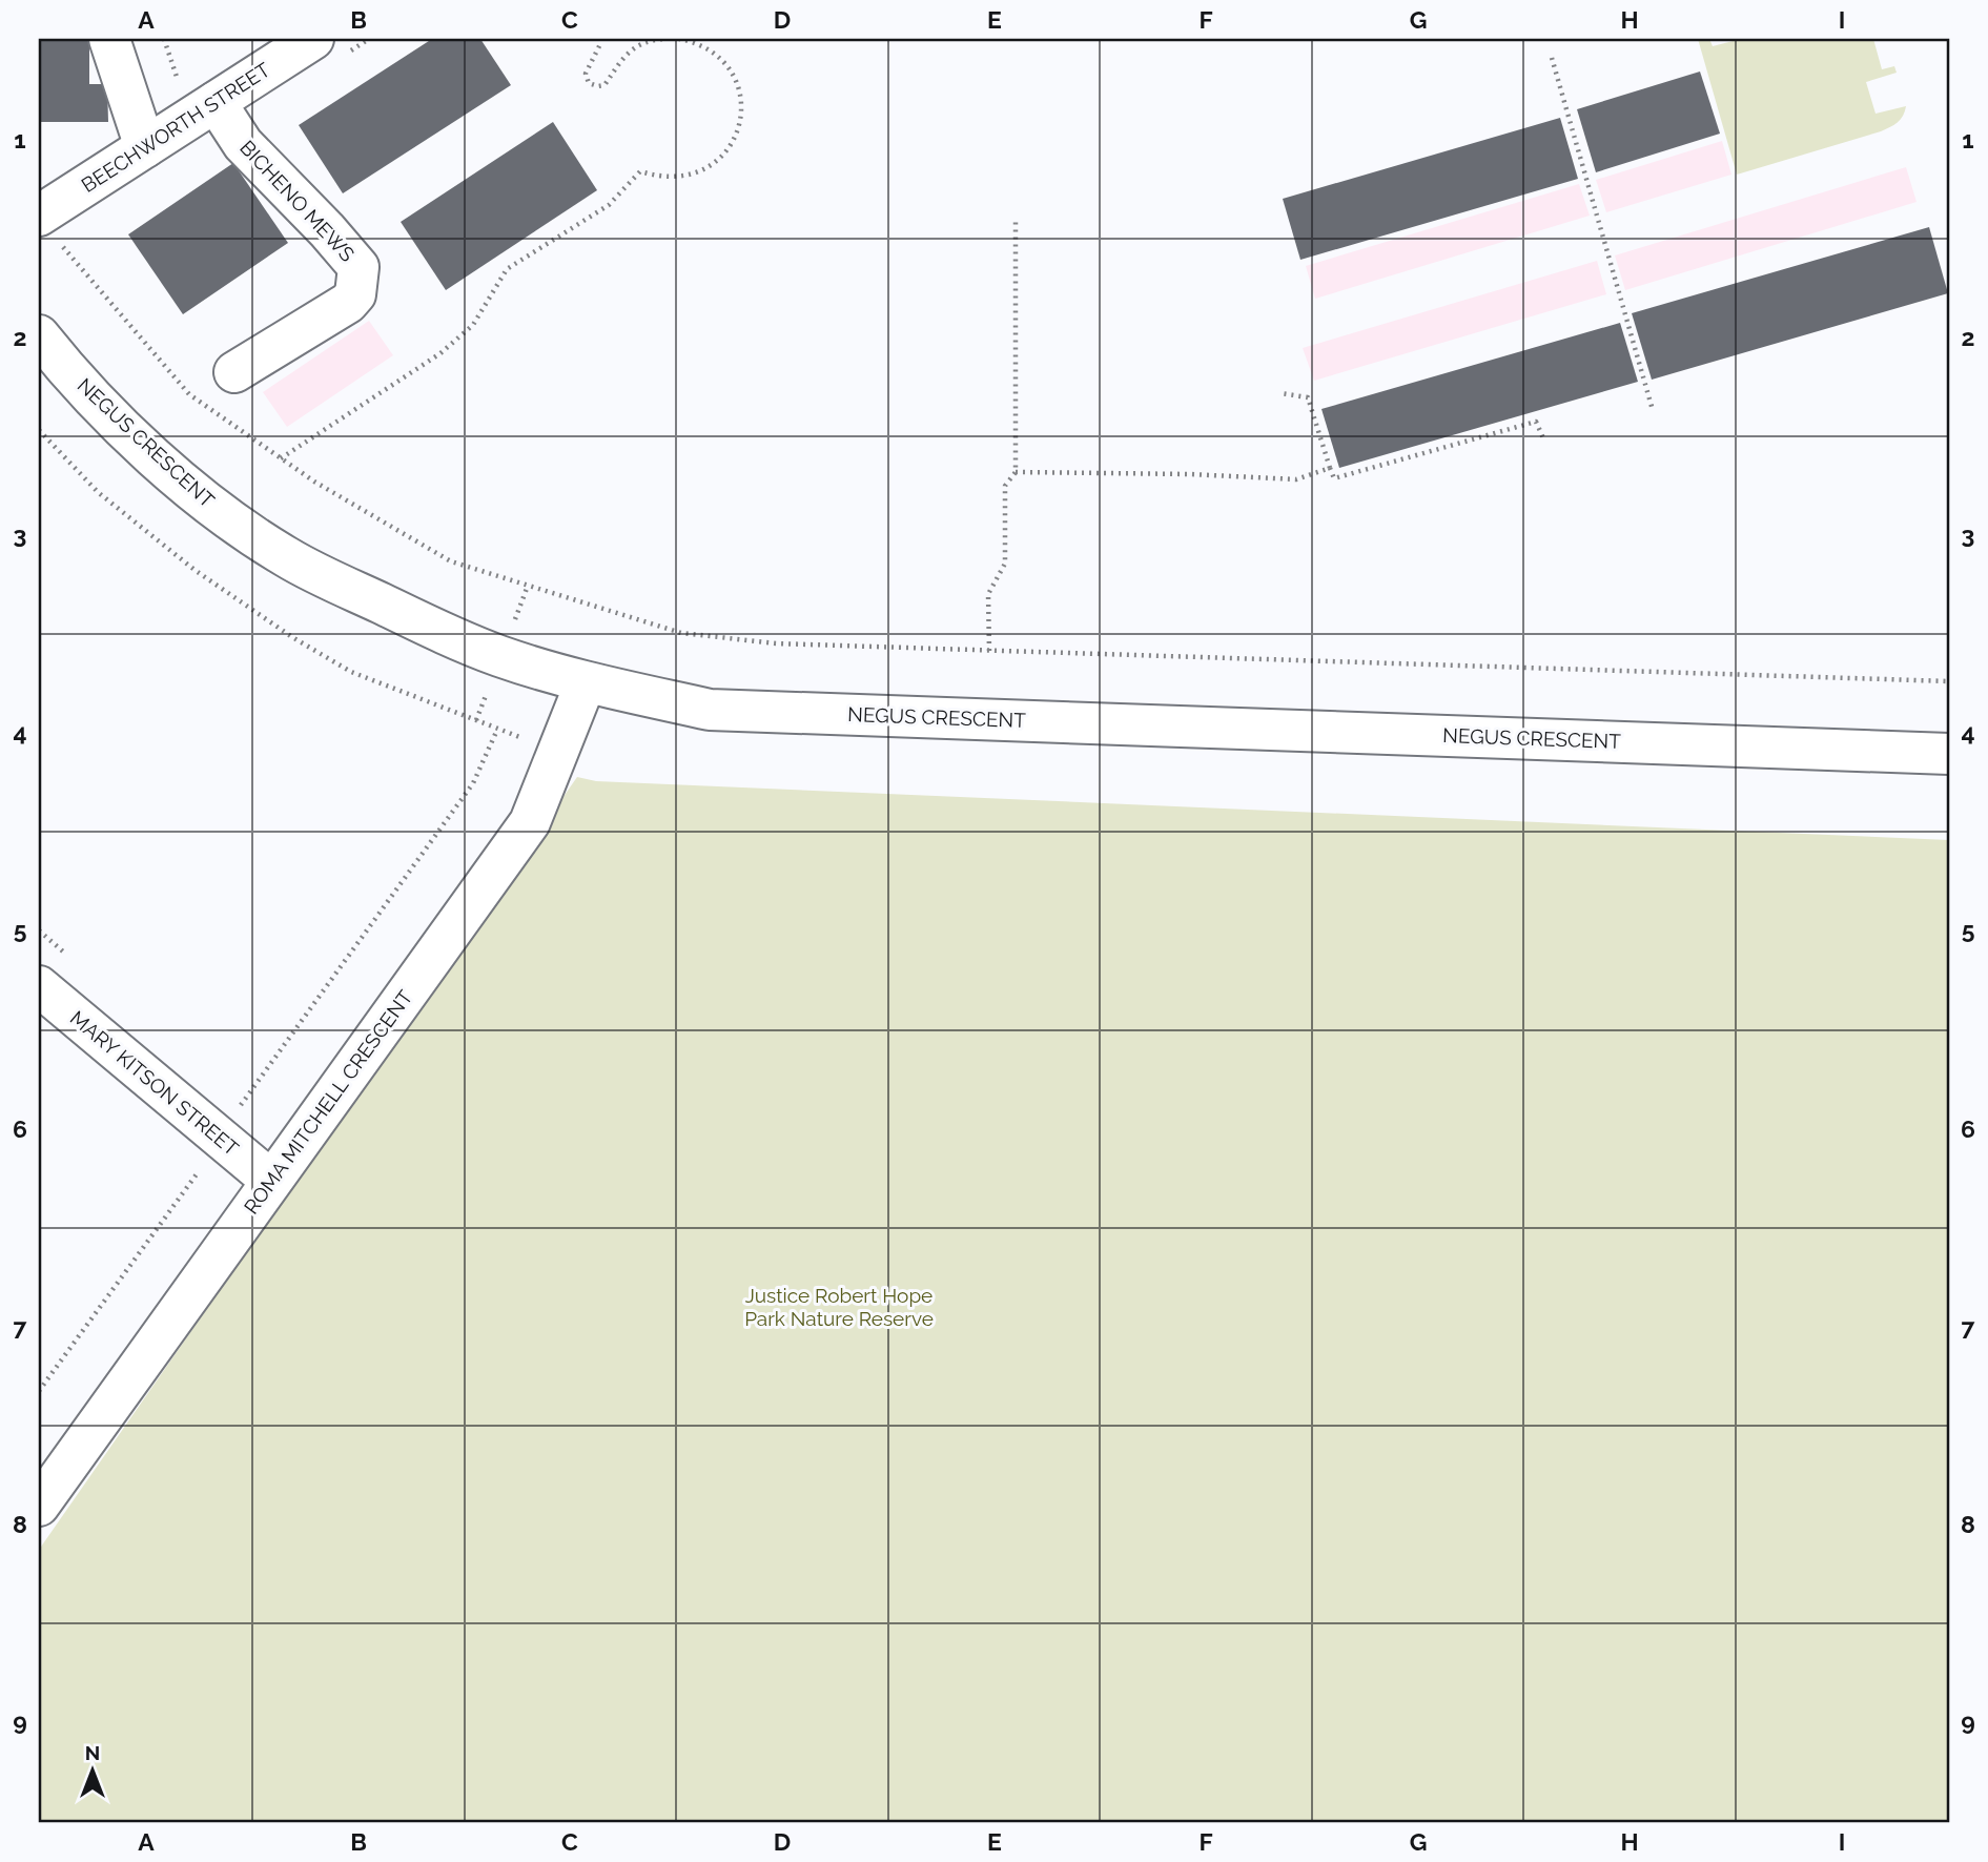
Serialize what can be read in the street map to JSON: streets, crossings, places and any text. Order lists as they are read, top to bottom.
{
  "streets": {
    "street": [
      "BEECHWORTH STREET",
      "BICHENO MEWS",
      "NEGUS CRESCENT",
      "MARY KITSON STREET",
      "ROMA MITCHELL CRESCENT"
    ]
  },
  "crossings": [
    ["BEECHWORTH STREET", "BICHENO MEWS"],
    ["NEGUS CRESCENT", "ROMA MITCHELL CRESCENT"],
    ["MARY KITSON STREET", "ROMA MITCHELL CRESCENT"]
  ],
  "parks": ["Justice Robert Hope Park Nature Reserve"],
  "north": "top",
  "grid": {
    "columns": [
      "A",
      "B",
      "C",
      "D",
      "E",
      "F",
      "G",
      "H",
      "I"
    ],
    "rows": [
      "1",
      "2",
      "3",
      "4",
      "5",
      "6",
      "7",
      "8",
      "9"
    ]
  }
}
